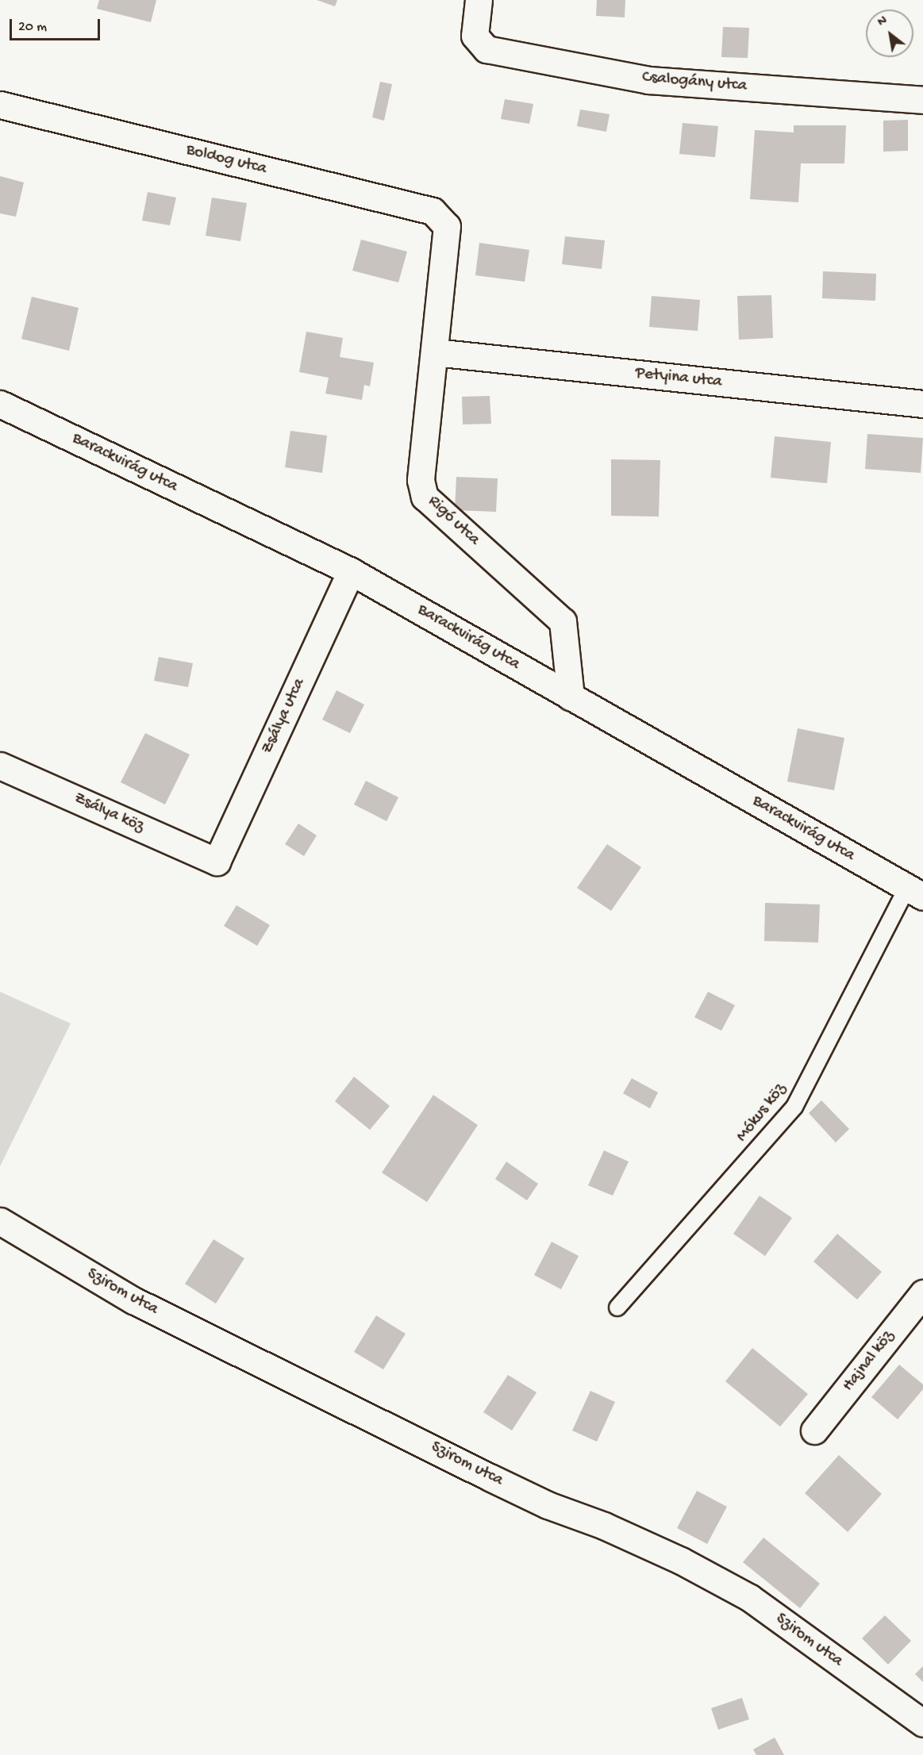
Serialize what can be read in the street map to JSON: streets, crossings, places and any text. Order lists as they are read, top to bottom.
{
  "streets": {
    "street": [
      "Csalogány utca",
      "Boldog utca",
      "Petyina utca",
      "Barackvirág utca",
      "Rigó utca",
      "Zsálya utca",
      "Zsálya köz",
      "Szirom utca",
      "Hajnal köz"
    ],
    "lane": ["Mókus köz"]
  },
  "crossings": [
    ["Boldog utca", "Rigó utca"],
    ["Petyina utca", "Rigó utca"],
    ["Barackvirág utca", "Rigó utca"],
    ["Barackvirág utca", "Zsálya utca"],
    ["Barackvirág utca", "Mókus köz"],
    ["Zsálya utca", "Zsálya köz"]
  ],
  "scale_bar": "20 m",
  "north": "top left"
}
